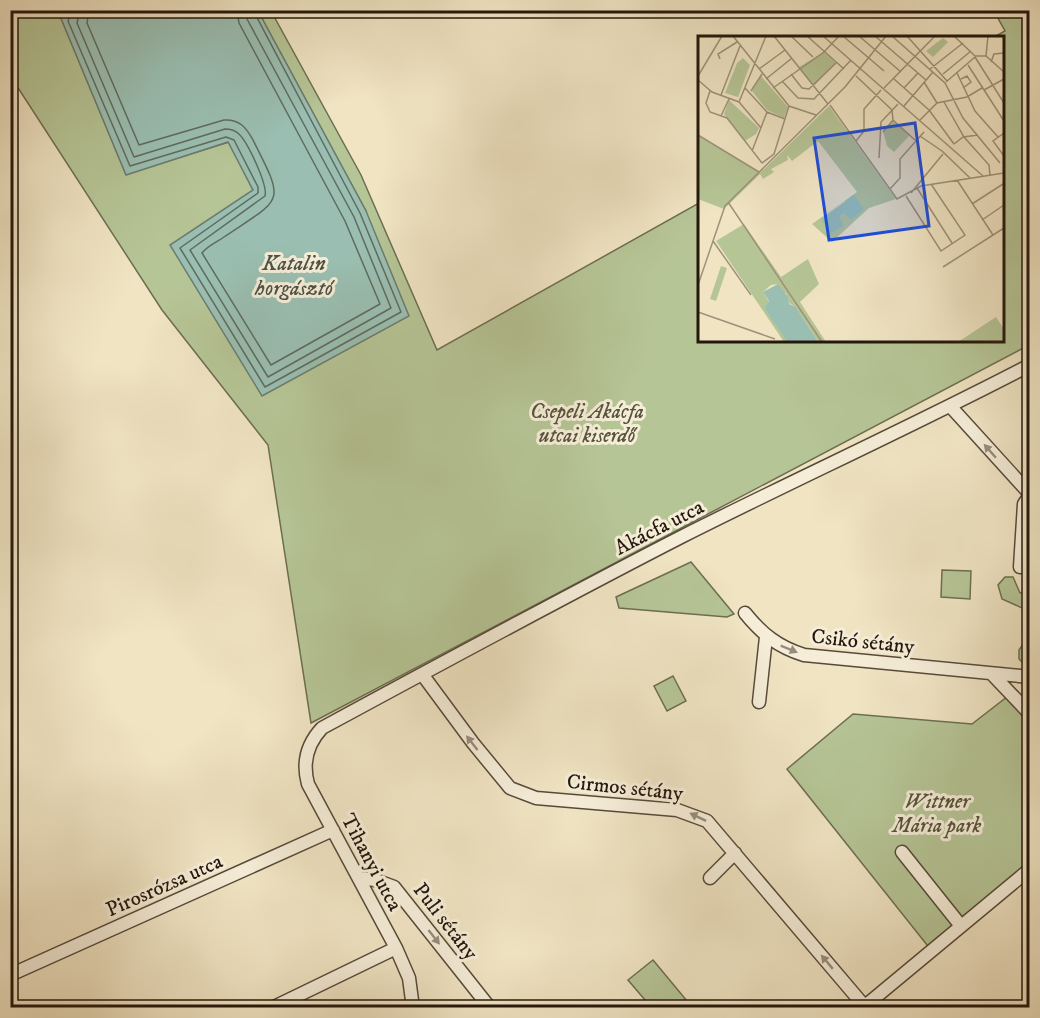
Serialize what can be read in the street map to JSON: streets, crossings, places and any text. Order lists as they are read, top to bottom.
{
  "streets": {
    "street": [
      "Akácfa utca",
      "Csikó sétány",
      "Cirmos sétány",
      "Tihanyi utca",
      "Pirosrózsa utca",
      "Puli sétány"
    ]
  },
  "crossings": [
    ["Akácfa utca", "Cirmos sétány"],
    ["Akácfa utca", "Tihanyi utca"],
    ["Tihanyi utca", "Pirosrózsa utca"],
    ["Tihanyi utca", "Puli sétány"]
  ],
  "one_way": ["Csikó sétány", "Cirmos sétány", "Puli sétány"],
  "water": ["Katalin horgásztó"],
  "parks": ["Csepeli Akácfa utcai kiserdő", "Wittner Mária park"]
}
